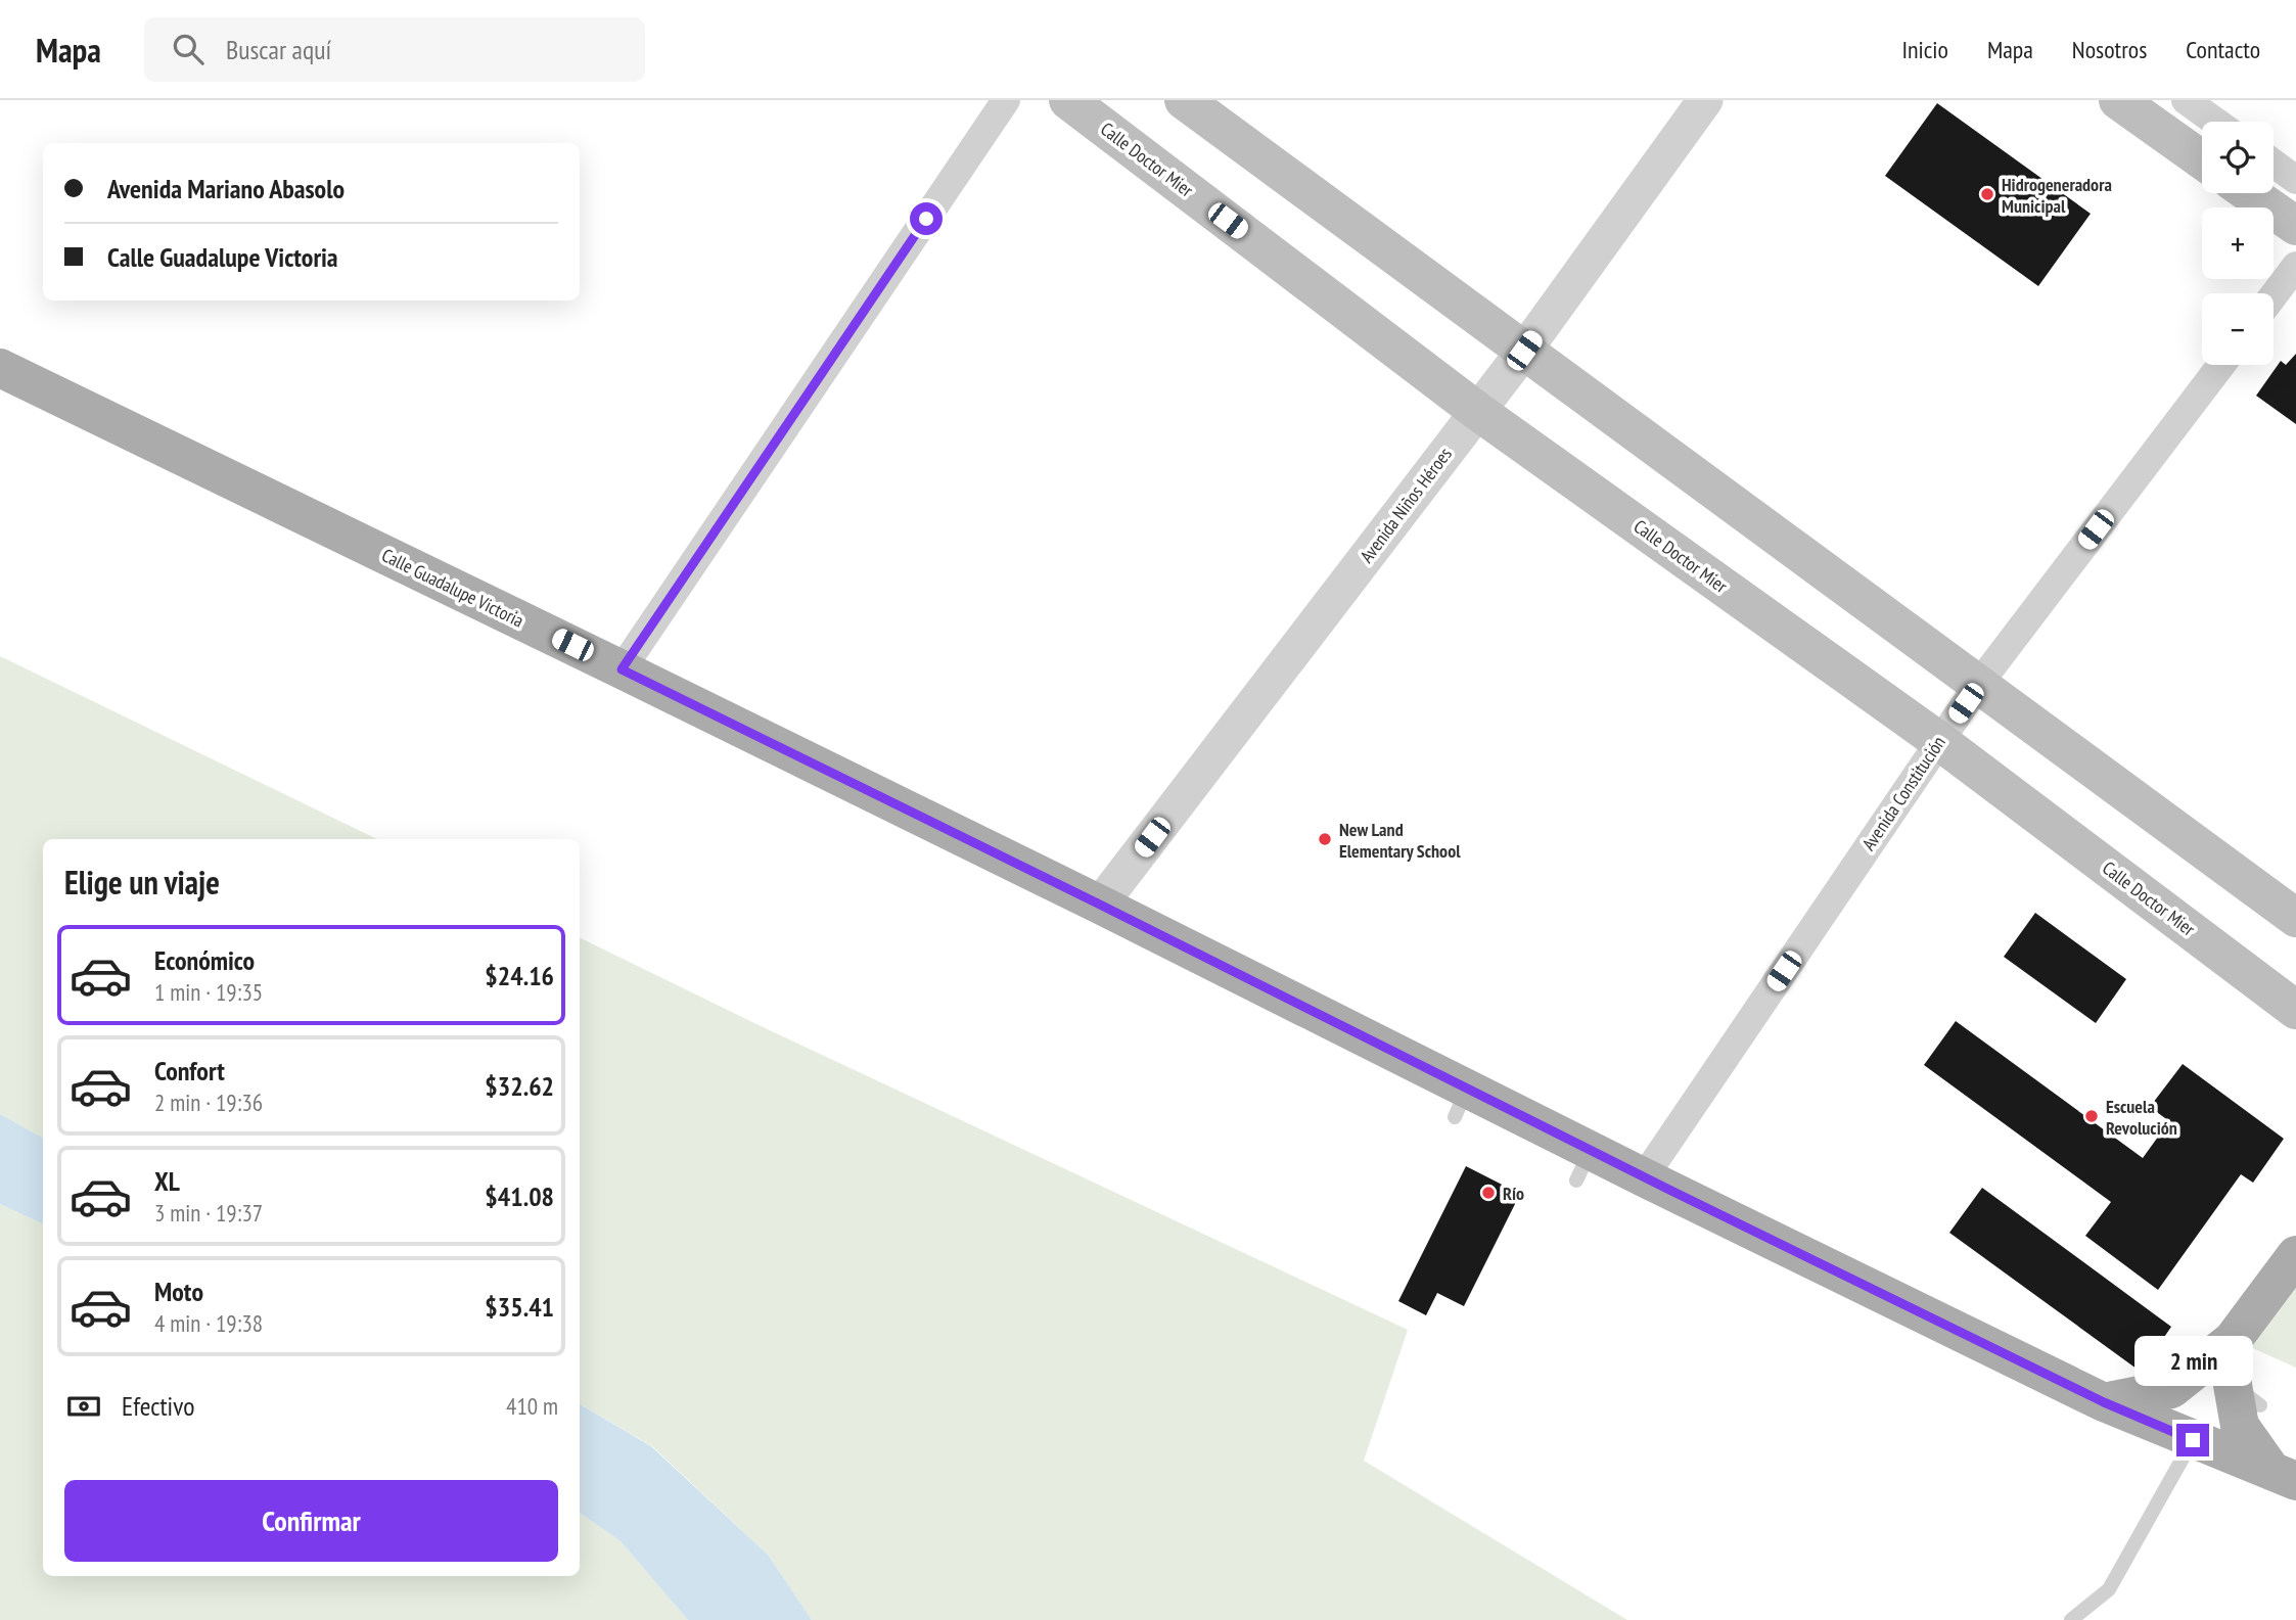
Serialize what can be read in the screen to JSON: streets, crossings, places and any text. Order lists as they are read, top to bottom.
{
  "streets": {
    "main road": ["Calle Doctor Mier", "Calle Guadalupe Victoria"],
    "street": ["Avenida Niños Héroes", "Avenida Constitución"]
  },
  "crossings": [
    ["Calle Doctor Mier", "Avenida Niños Héroes"],
    ["Calle Doctor Mier", "Avenida Constitución"],
    ["Avenida Niños Héroes", "Calle Guadalupe Victoria"],
    ["Calle Guadalupe Victoria", "Avenida Constitución"]
  ],
  "places": [
    "Hidrogeneradora Municipal",
    "New Land Elementary School",
    "Escuela Revolución",
    "Río"
  ],
  "page": {
    "header": "Mapa",
    "search": "Buscar aquí",
    "nav": [
      "Inicio",
      "Mapa",
      "Nosotros",
      "Contacto"
    ],
    "map_buttons": ["+", "−"],
    "banner": ["Avenida Mariano Abasolo", "Calle Guadalupe Victoria"],
    "heading": "Elige un viaje",
    "list": [
      {
        "name": "Económico",
        "note": "1 min · 19:35",
        "value": "$24.16"
      },
      {
        "name": "Confort",
        "note": "2 min · 19:36",
        "value": "$32.62"
      },
      {
        "name": "XL",
        "note": "3 min · 19:37",
        "value": "$41.08"
      },
      {
        "name": "Moto",
        "note": "4 min · 19:38",
        "value": "$35.41"
      }
    ],
    "bubble": "2 min",
    "pay": ["Efectivo", "410 m"],
    "buttons": "Confirmar"
  }
}
